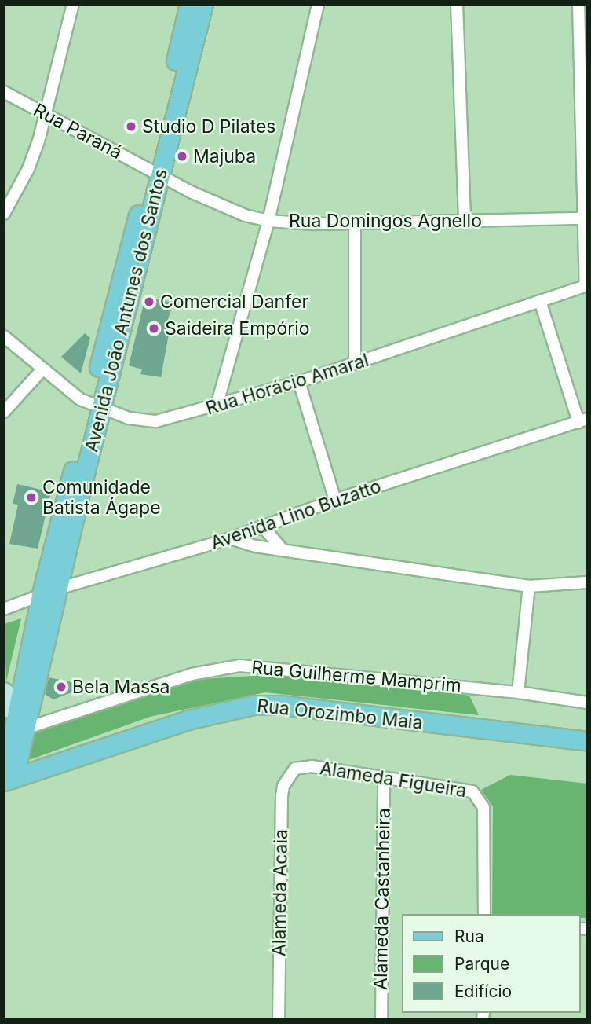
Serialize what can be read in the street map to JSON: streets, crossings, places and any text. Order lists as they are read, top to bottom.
{
  "streets": {
    "main road": ["Avenida João Antunes dos Santos", "Rua Orozimbo Maia"],
    "street": [
      "Rua Paraná",
      "Rua Domingos Agnello",
      "Rua Horácio Amaral",
      "Avenida Lino Buzatto",
      "Rua Guilherme Mamprim",
      "Alameda Figueira",
      "Alameda Acaia",
      "Alameda Castanheira"
    ]
  },
  "crossings": [
    ["Rua Paraná", "Rua Domingos Agnello"],
    ["Rua Paraná", "Avenida João Antunes dos Santos"],
    ["Rua Domingos Agnello", "Avenida João Antunes dos Santos"],
    ["Avenida João Antunes dos Santos", "Rua Horácio Amaral"],
    ["Avenida João Antunes dos Santos", "Avenida Lino Buzatto"],
    ["Avenida João Antunes dos Santos", "Rua Guilherme Mamprim"],
    ["Avenida João Antunes dos Santos", "Rua Orozimbo Maia"],
    ["Alameda Figueira", "Alameda Acaia"],
    ["Alameda Figueira", "Alameda Castanheira"]
  ],
  "places": [
    "Studio D Pilates",
    "Majuba",
    "Comercial Danfer",
    "Saideira Empório",
    "Comunidade Batista Ágape",
    "Bela Massa"
  ],
  "legend": ["Rua", "Parque", "Edifício"]
}
